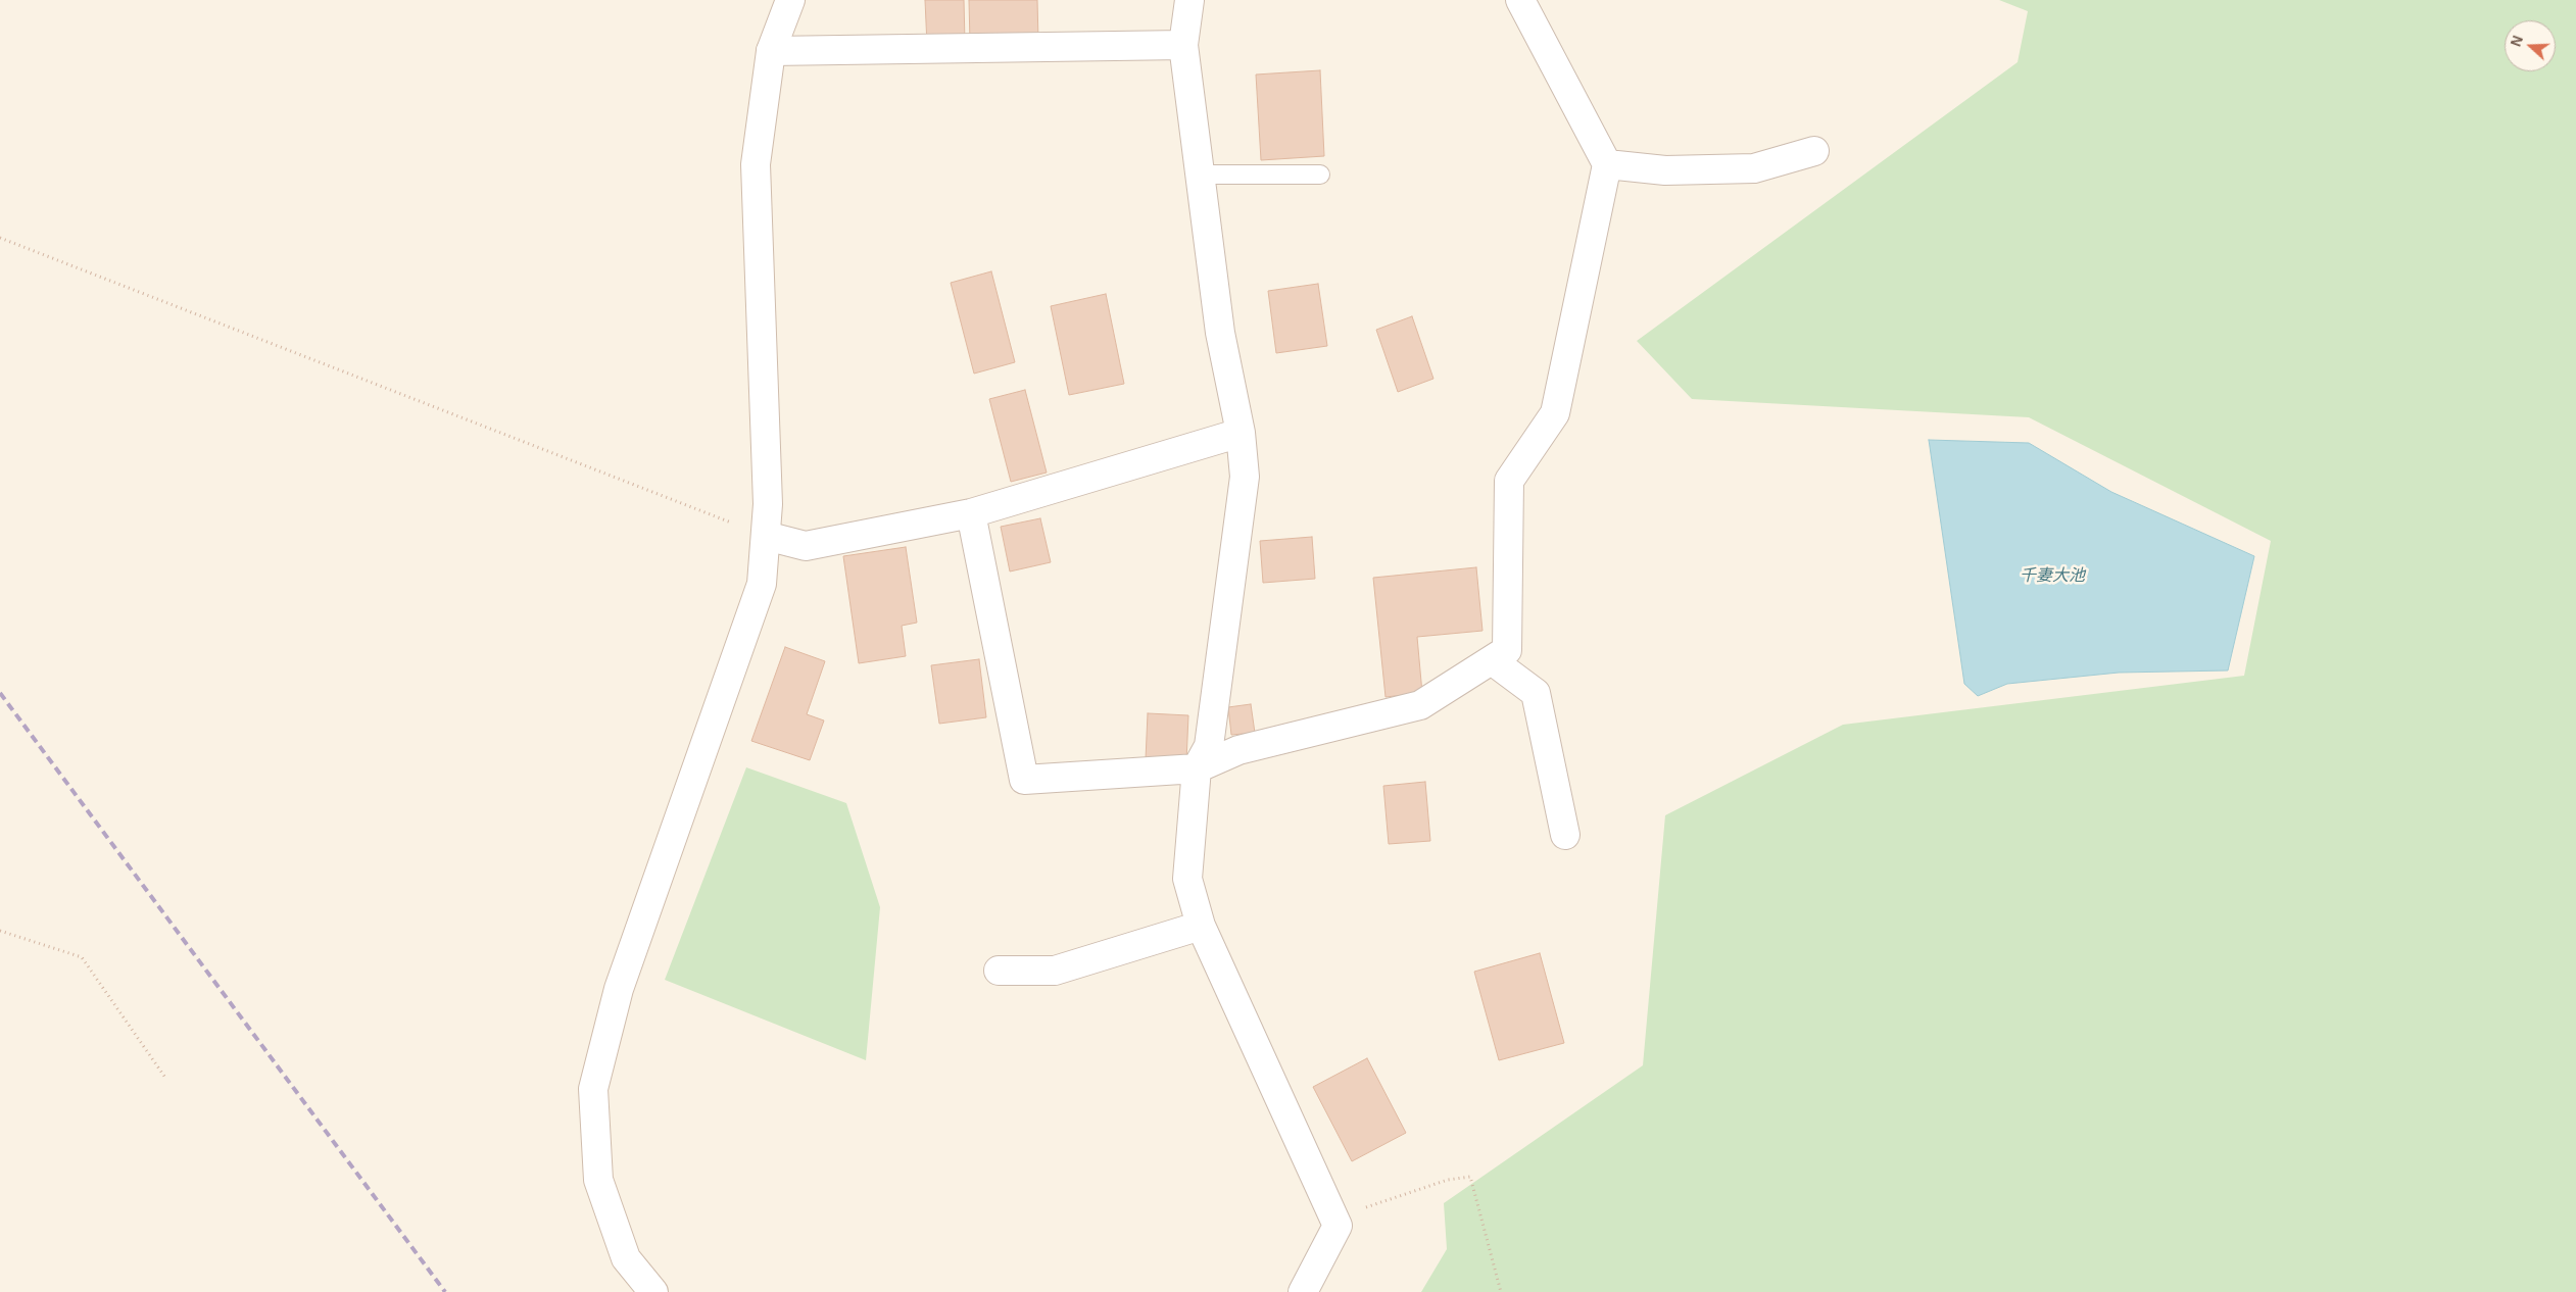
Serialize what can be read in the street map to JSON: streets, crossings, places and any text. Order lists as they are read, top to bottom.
{
  "water": ["千妻大池"],
  "north": "left"
}
